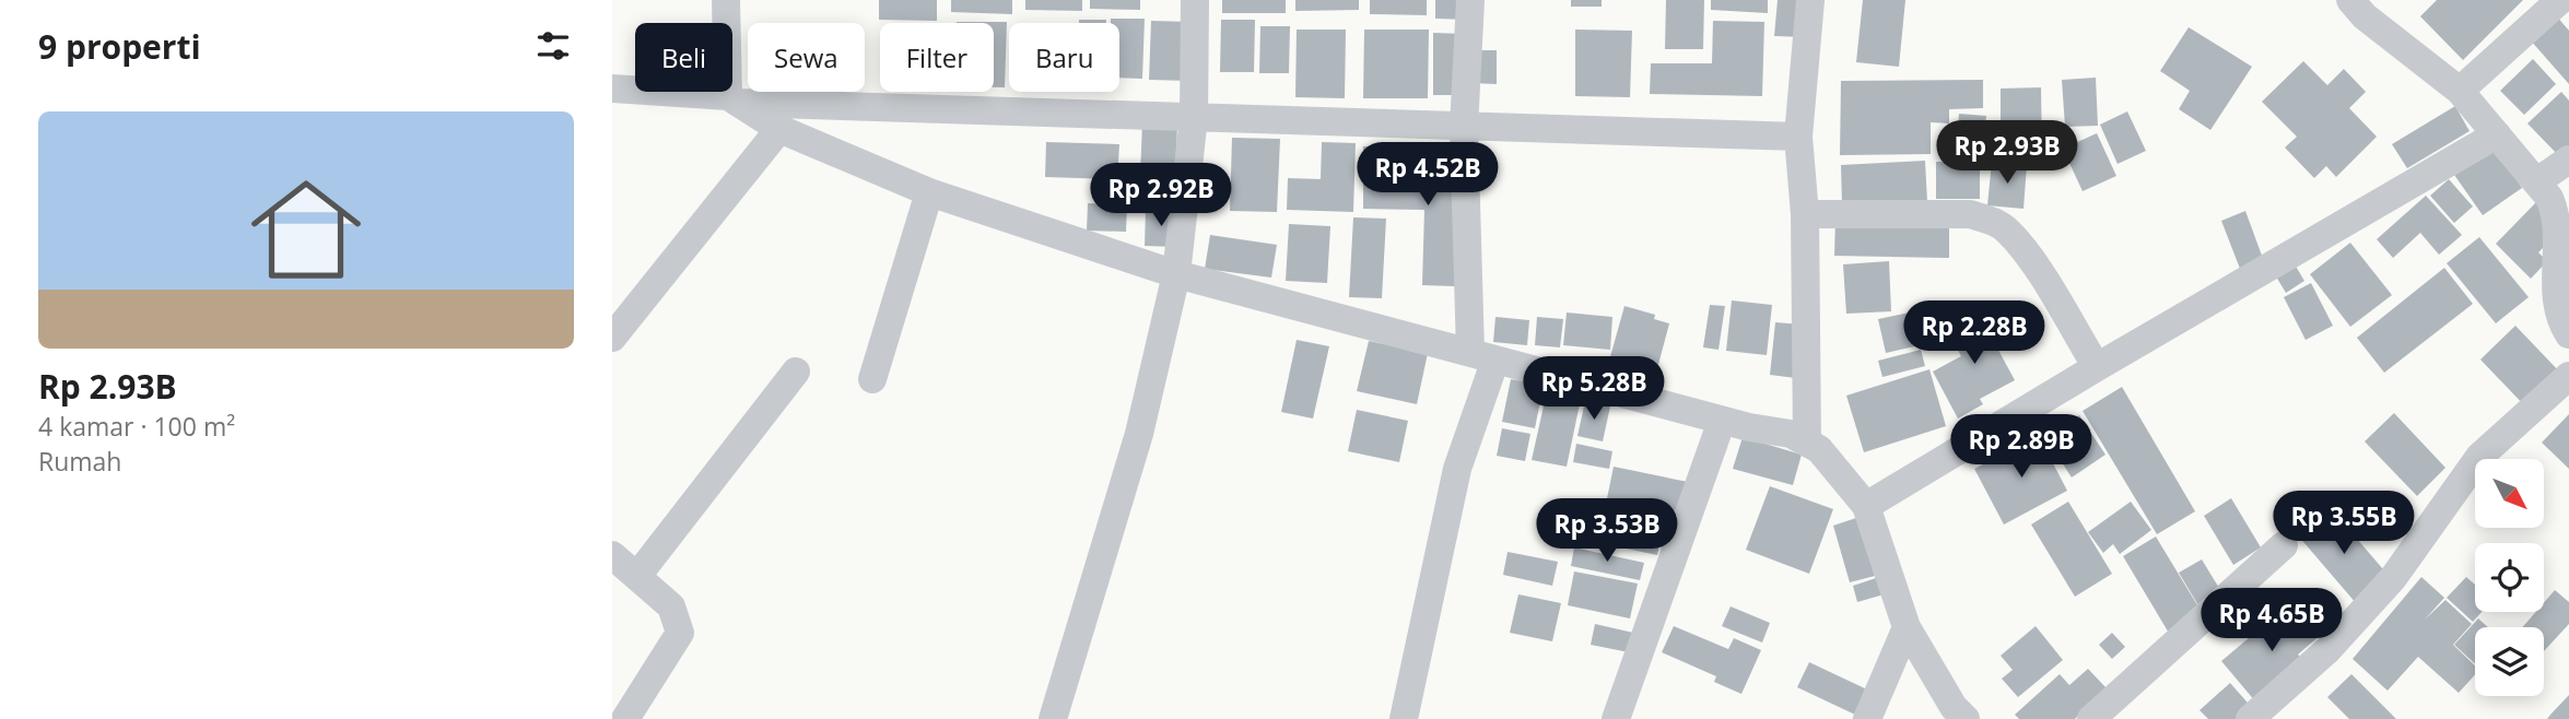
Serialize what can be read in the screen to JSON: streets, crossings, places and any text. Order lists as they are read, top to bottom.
{
  "north": "bottom right",
  "page": {
    "heading": "9 properti",
    "chip": [
      "Beli",
      "Sewa",
      "Filter",
      "Baru"
    ],
    "list": [
      {
        "name": "Rp 2.93B",
        "note": "4 kamar · 100 m² · Rumah"
      }
    ],
    "price": [
      "Rp 2.93B",
      "Rp 4.52B",
      "Rp 2.92B",
      "Rp 2.28B",
      "Rp 5.28B",
      "Rp 2.89B",
      "Rp 3.55B",
      "Rp 3.53B",
      "Rp 4.65B"
    ]
  }
}
